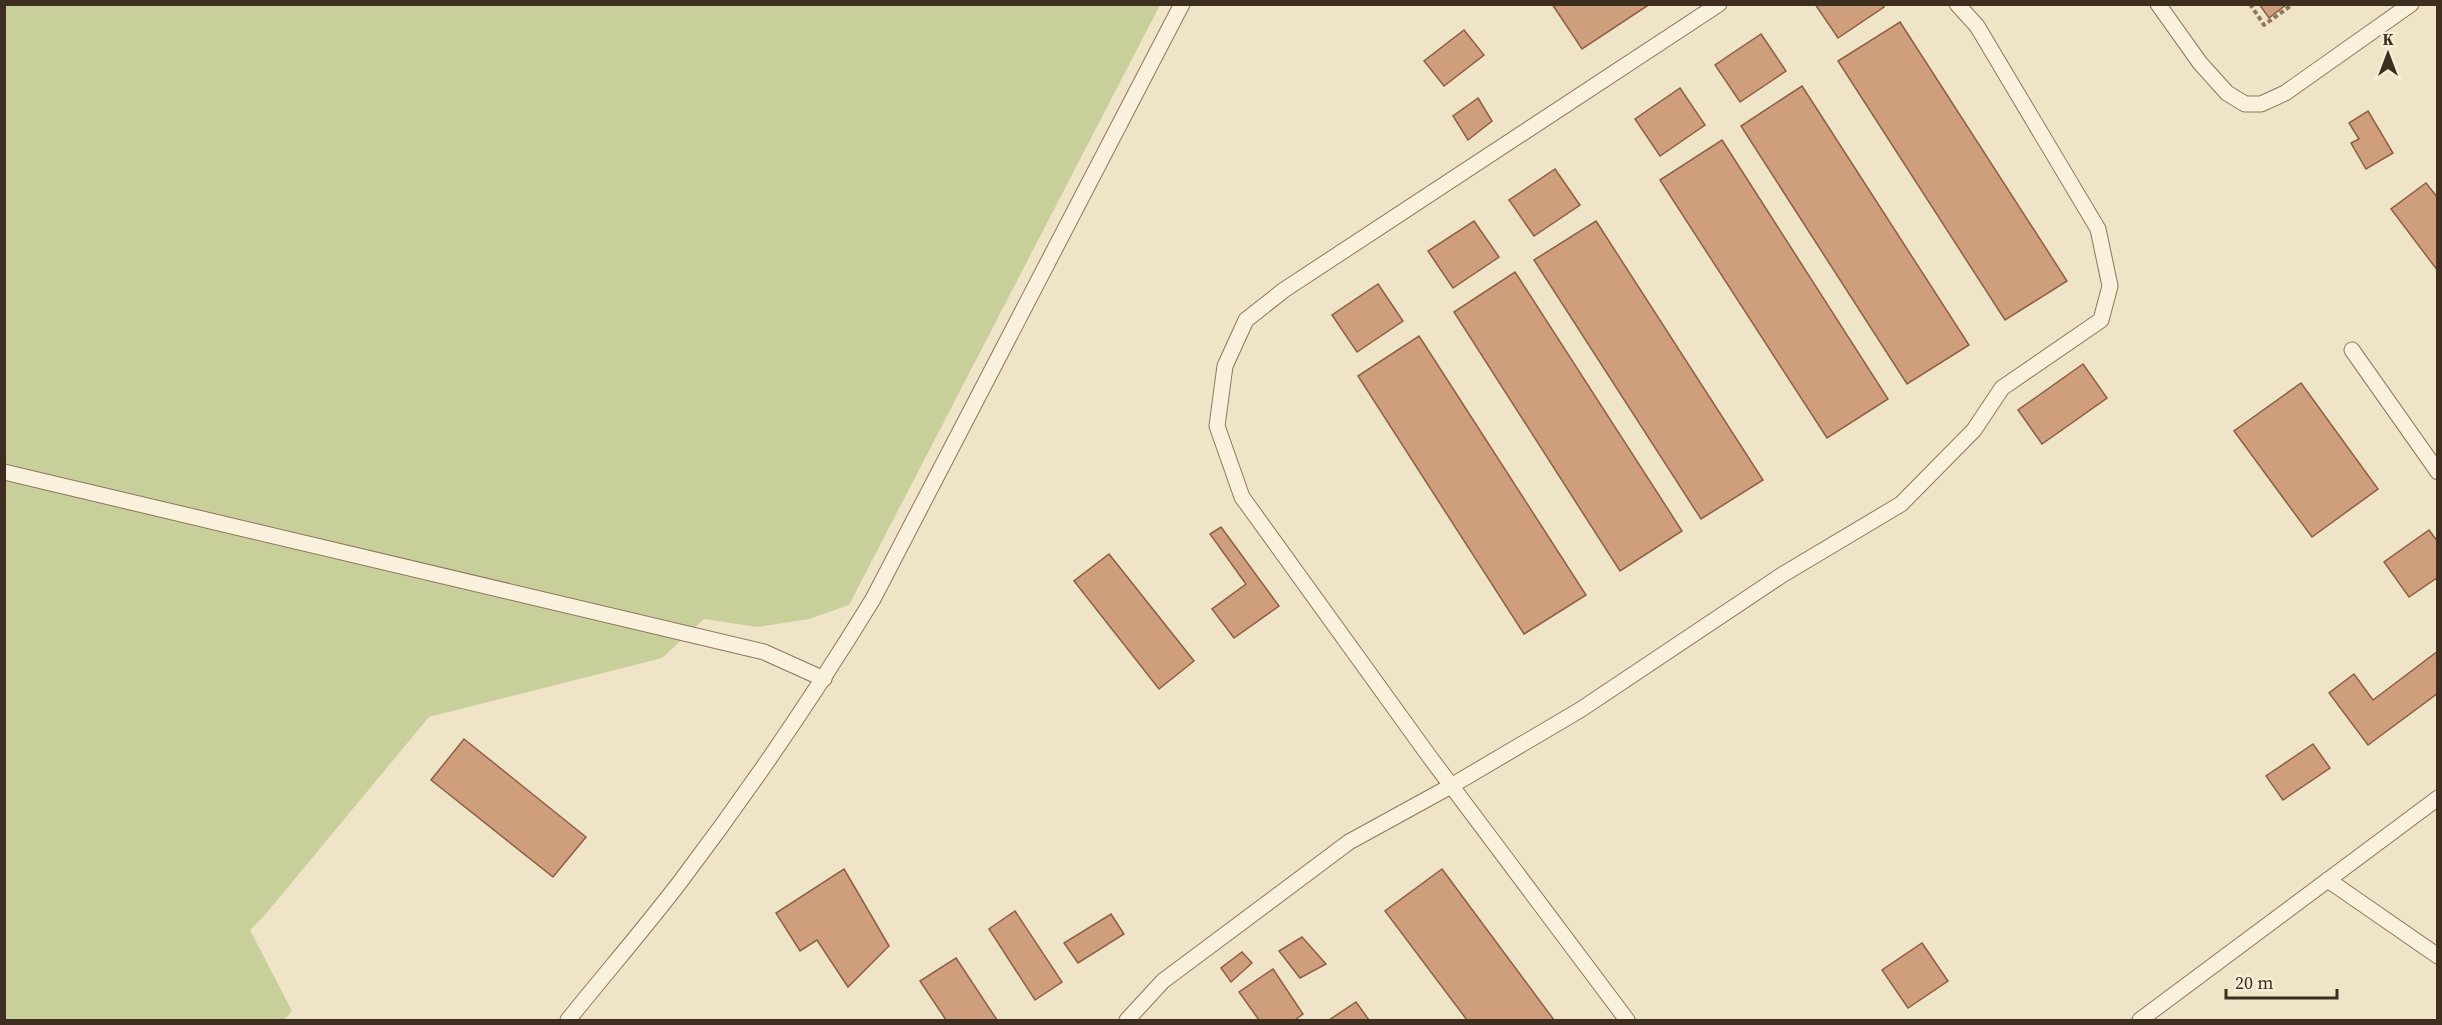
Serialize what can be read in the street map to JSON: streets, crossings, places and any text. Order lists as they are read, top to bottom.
{
  "scale_bar": "20 m",
  "north": "top"
}
